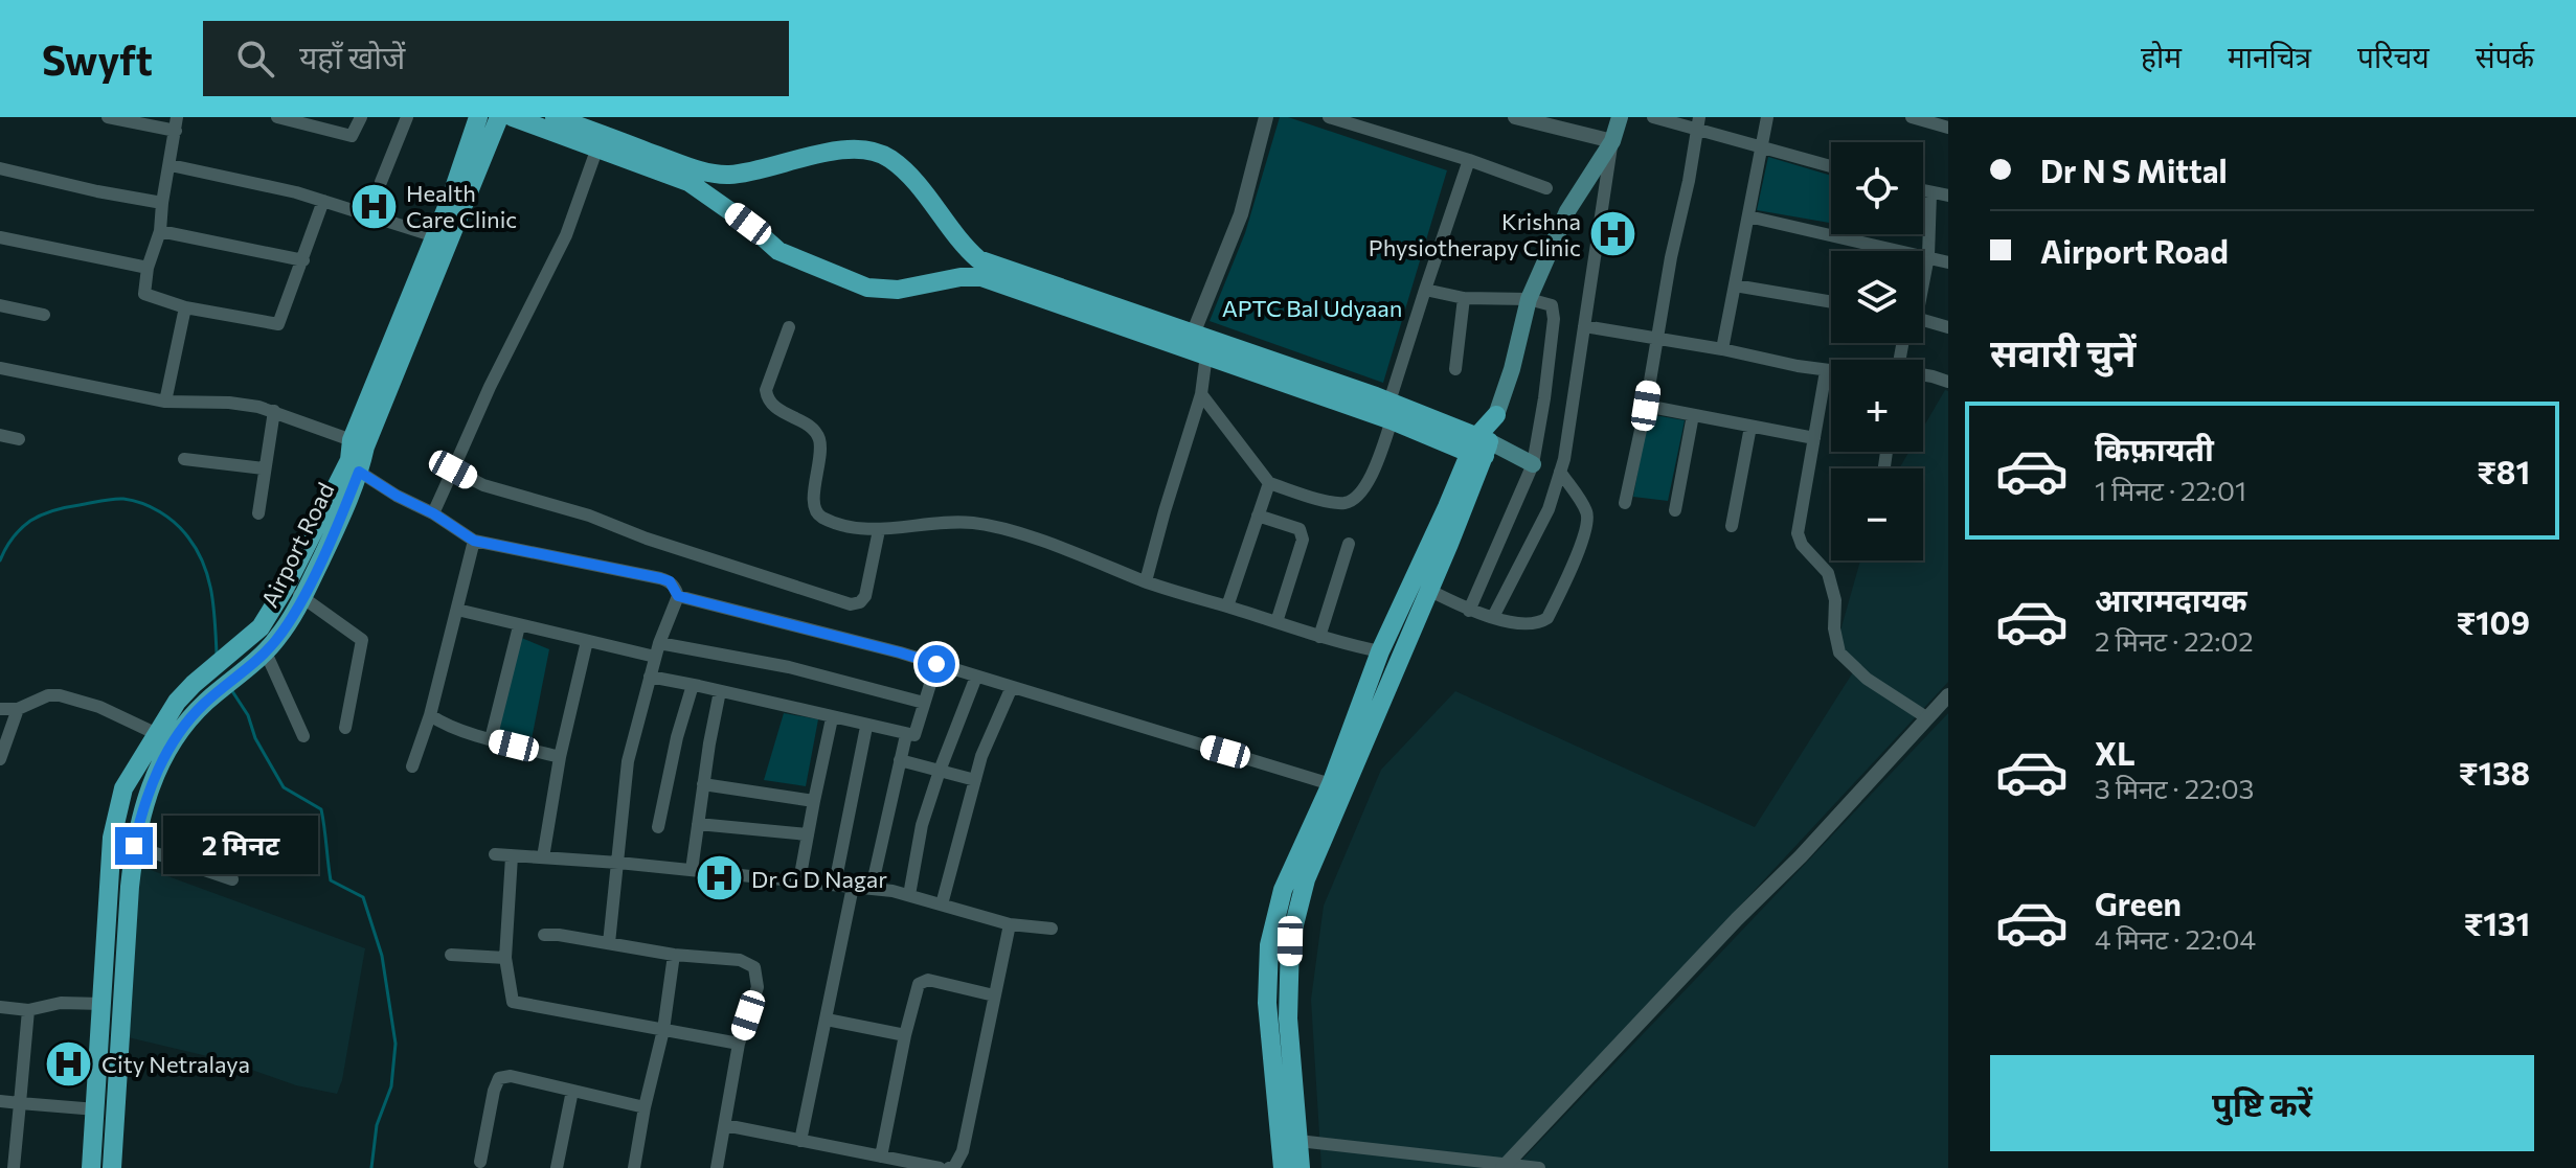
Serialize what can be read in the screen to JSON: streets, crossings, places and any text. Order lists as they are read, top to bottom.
{
  "streets": {
    "main road": ["Airport Road"]
  },
  "parks": ["APTC Bal Udyaan"],
  "places": {
    "hospital": [
      "Health Care Clinic",
      "Krishna Physiotherapy Clinic",
      "Dr G D Nagar",
      "City Netralaya"
    ]
  },
  "page": {
    "header": "Swyft",
    "search": "यहाँ खोजें",
    "nav": [
      "होम",
      "मानचित्र",
      "परिचय",
      "संपर्क"
    ],
    "banner": ["Dr N S Mittal", "Airport Road"],
    "map_buttons": ["+", "−"],
    "heading": "सवारी चुनें",
    "list": [
      {
        "name": "किफ़ायती",
        "note": "1 मिनट · 22:01",
        "value": "₹81"
      },
      {
        "name": "आरामदायक",
        "note": "2 मिनट · 22:02",
        "value": "₹109"
      },
      {
        "name": "XL",
        "note": "3 मिनट · 22:03",
        "value": "₹138"
      },
      {
        "name": "Green",
        "note": "4 मिनट · 22:04",
        "value": "₹131"
      }
    ],
    "bubble": "2 मिनट",
    "buttons": "पुष्टि करें"
  }
}
